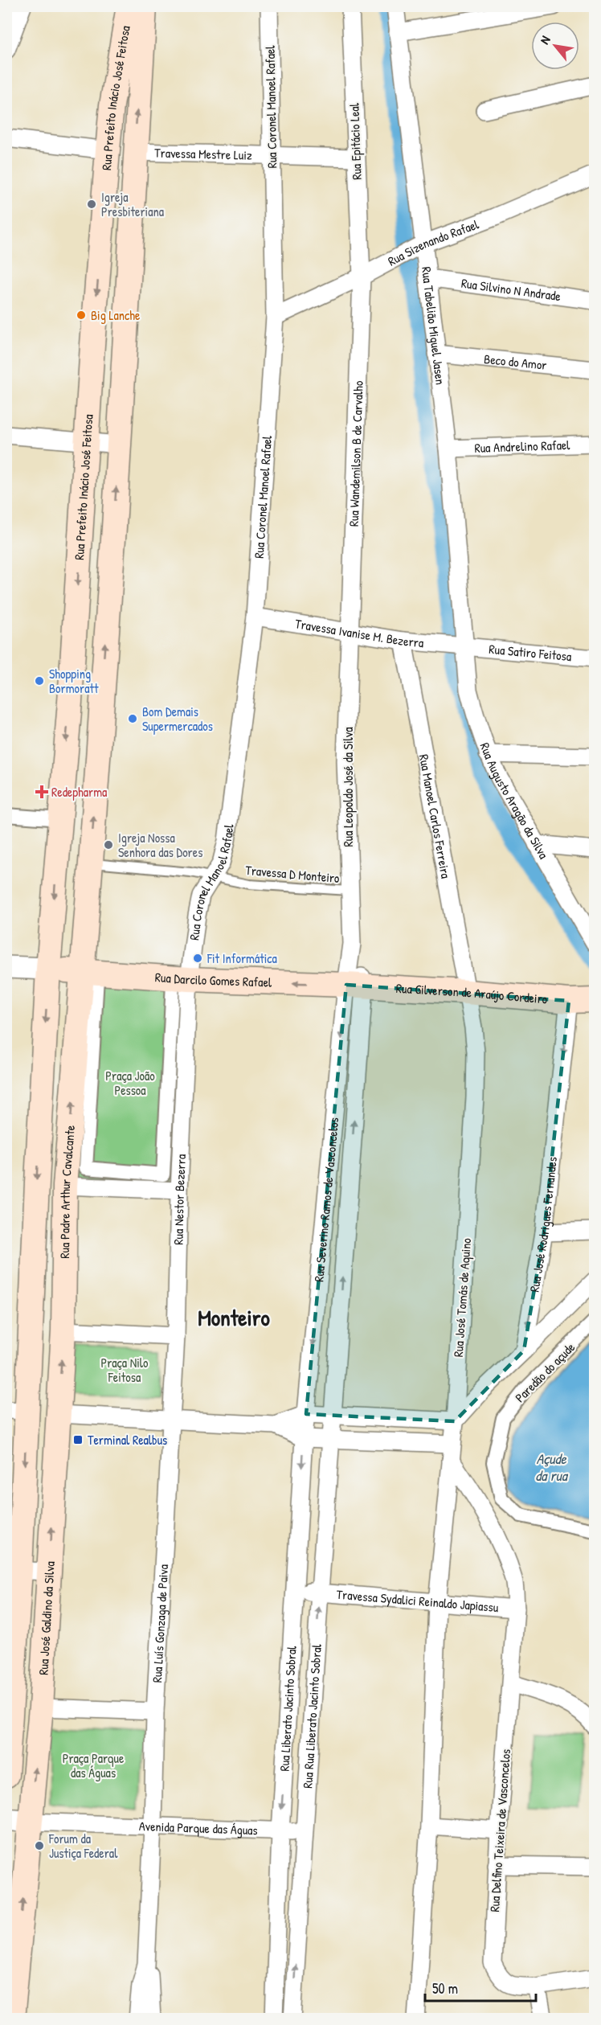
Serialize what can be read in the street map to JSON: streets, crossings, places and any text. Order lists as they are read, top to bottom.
{
  "streets": {
    "main road": [
      "Rua Prefeito Inácio José Feitosa",
      "Rua Darcilo Gomes Rafael",
      "Rua Gilverson de Araújo Cordeiro",
      "Rua Padre Arthur Cavalcante",
      "Rua José Galdino da Silva"
    ],
    "street": [
      "Rua Coronel Manoel Rafael",
      "Rua Epitácio Leal",
      "Travessa Mestre Luiz",
      "Rua Sizenando Rafael",
      "Rua Silvino N Andrade",
      "Rua Tabelião Miguel Jasen",
      "Beco do Amor",
      "Rua Andrelino Rafael",
      "Rua Wandemilson B de Carvalho",
      "Travessa Ivanise M. Bezerra",
      "Rua Satiro Feitosa",
      "Rua Leopoldo José da Silva",
      "Rua Augusto Aragão da Silva",
      "Rua Manoel Carlos Ferreira",
      "Rua Nestor Bezerra",
      "Rua Severino Ramos de Vasconcelos",
      "Rua José Rodrigues Fernandes",
      "Rua José Tomás de Aquino",
      "Paredão do açude",
      "Travessa Sydalici Reinaldo Japiassu",
      "Rua Luís Gonzaga de Paiva",
      "Rua Liberato Jacinto Sobral",
      "Rua Rua Liberato Jacinto Sobral",
      "Avenida Parque das Águas",
      "Rua Delfino Teixeira de Vasconcelos"
    ],
    "lane": ["Travessa D Monteiro"]
  },
  "crossings": [
    ["Rua Prefeito Inácio José Feitosa", "Travessa Mestre Luiz"],
    ["Rua Prefeito Inácio José Feitosa", "Travessa D Monteiro"],
    ["Rua Prefeito Inácio José Feitosa", "Rua Darcilo Gomes Rafael"],
    ["Rua Prefeito Inácio José Feitosa", "Rua Padre Arthur Cavalcante"],
    ["Rua Coronel Manoel Rafael", "Travessa Mestre Luiz"],
    ["Rua Coronel Manoel Rafael", "Rua Sizenando Rafael"],
    ["Rua Coronel Manoel Rafael", "Travessa Ivanise M. Bezerra"],
    ["Rua Coronel Manoel Rafael", "Travessa D Monteiro"],
    ["Rua Coronel Manoel Rafael", "Rua Darcilo Gomes Rafael"],
    ["Rua Coronel Manoel Rafael", "Rua Nestor Bezerra"],
    ["Rua Epitácio Leal", "Travessa Mestre Luiz"],
    ["Rua Epitácio Leal", "Rua Sizenando Rafael"],
    ["Rua Epitácio Leal", "Rua Wandemilson B de Carvalho"],
    ["Rua Sizenando Rafael", "Rua Tabelião Miguel Jasen"],
    ["Rua Sizenando Rafael", "Rua Wandemilson B de Carvalho"],
    ["Rua Silvino N Andrade", "Rua Tabelião Miguel Jasen"],
    ["Rua Tabelião Miguel Jasen", "Beco do Amor"],
    ["Rua Tabelião Miguel Jasen", "Rua Andrelino Rafael"],
    ["Rua Tabelião Miguel Jasen", "Travessa Ivanise M. Bezerra"],
    ["Rua Tabelião Miguel Jasen", "Rua Satiro Feitosa"],
    ["Rua Tabelião Miguel Jasen", "Rua Augusto Aragão da Silva"],
    ["Rua Wandemilson B de Carvalho", "Travessa Ivanise M. Bezerra"],
    ["Rua Wandemilson B de Carvalho", "Rua Leopoldo José da Silva"],
    ["Travessa Ivanise M. Bezerra", "Rua Satiro Feitosa"],
    ["Travessa Ivanise M. Bezerra", "Rua Leopoldo José da Silva"],
    ["Travessa Ivanise M. Bezerra", "Rua Augusto Aragão da Silva"],
    ["Travessa Ivanise M. Bezerra", "Rua Manoel Carlos Ferreira"],
    ["Rua Satiro Feitosa", "Rua Augusto Aragão da Silva"],
    ["Rua Leopoldo José da Silva", "Travessa D Monteiro"],
    ["Rua Leopoldo José da Silva", "Rua Darcilo Gomes Rafael"],
    ["Rua Leopoldo José da Silva", "Rua Gilverson de Araújo Cordeiro"],
    ["Rua Leopoldo José da Silva", "Rua Severino Ramos de Vasconcelos"],
    ["Rua Manoel Carlos Ferreira", "Rua Gilverson de Araújo Cordeiro"],
    ["Rua Manoel Carlos Ferreira", "Rua José Tomás de Aquino"],
    ["Rua Darcilo Gomes Rafael", "Rua Gilverson de Araújo Cordeiro"],
    ["Rua Darcilo Gomes Rafael", "Rua Padre Arthur Cavalcante"],
    ["Rua Darcilo Gomes Rafael", "Rua Nestor Bezerra"],
    ["Rua Darcilo Gomes Rafael", "Rua Severino Ramos de Vasconcelos"],
    ["Rua Gilverson de Araújo Cordeiro", "Rua Severino Ramos de Vasconcelos"],
    ["Rua Gilverson de Araújo Cordeiro", "Rua José Rodrigues Fernandes"],
    ["Rua Gilverson de Araújo Cordeiro", "Rua José Tomás de Aquino"],
    ["Rua Padre Arthur Cavalcante", "Rua José Galdino da Silva"],
    ["Rua Nestor Bezerra", "Rua Luís Gonzaga de Paiva"],
    ["Rua Severino Ramos de Vasconcelos", "Rua Liberato Jacinto Sobral"],
    ["Rua Severino Ramos de Vasconcelos", "Rua Rua Liberato Jacinto Sobral"],
    ["Rua José Tomás de Aquino", "Travessa Sydalici Reinaldo Japiassu"],
    ["Rua José Tomás de Aquino", "Rua Delfino Teixeira de Vasconcelos"],
    ["Travessa Sydalici Reinaldo Japiassu", "Rua Liberato Jacinto Sobral"],
    ["Travessa Sydalici Reinaldo Japiassu", "Rua Rua Liberato Jacinto Sobral"],
    ["Travessa Sydalici Reinaldo Japiassu", "Rua Delfino Teixeira de Vasconcelos"],
    ["Rua José Galdino da Silva", "Avenida Parque das Águas"],
    ["Rua Luís Gonzaga de Paiva", "Avenida Parque das Águas"],
    ["Rua Liberato Jacinto Sobral", "Avenida Parque das Águas"],
    ["Rua Rua Liberato Jacinto Sobral", "Avenida Parque das Águas"]
  ],
  "one_way": ["Rua Darcilo Gomes Rafael", "Rua José Rodrigues Fernandes"],
  "districts": ["Monteiro"],
  "water": ["Açude da rua"],
  "parks": ["Praça João Pessoa", "Praça Nilo Feitosa", "Praça Parque das Águas"],
  "places": {
    "other": [
      "Igreja Presbiteriana",
      "Big Lanche",
      "Shopping Bormoratt",
      "Bom Demais Supermercados",
      "Igreja Nossa Senhora das Dores",
      "Fit Informática",
      "Forum da Justiça Federal"
    ],
    "health": ["Redepharma"],
    "transit": ["Terminal Realbus"]
  },
  "scale_bar": "50 m",
  "north": "top left"
}
